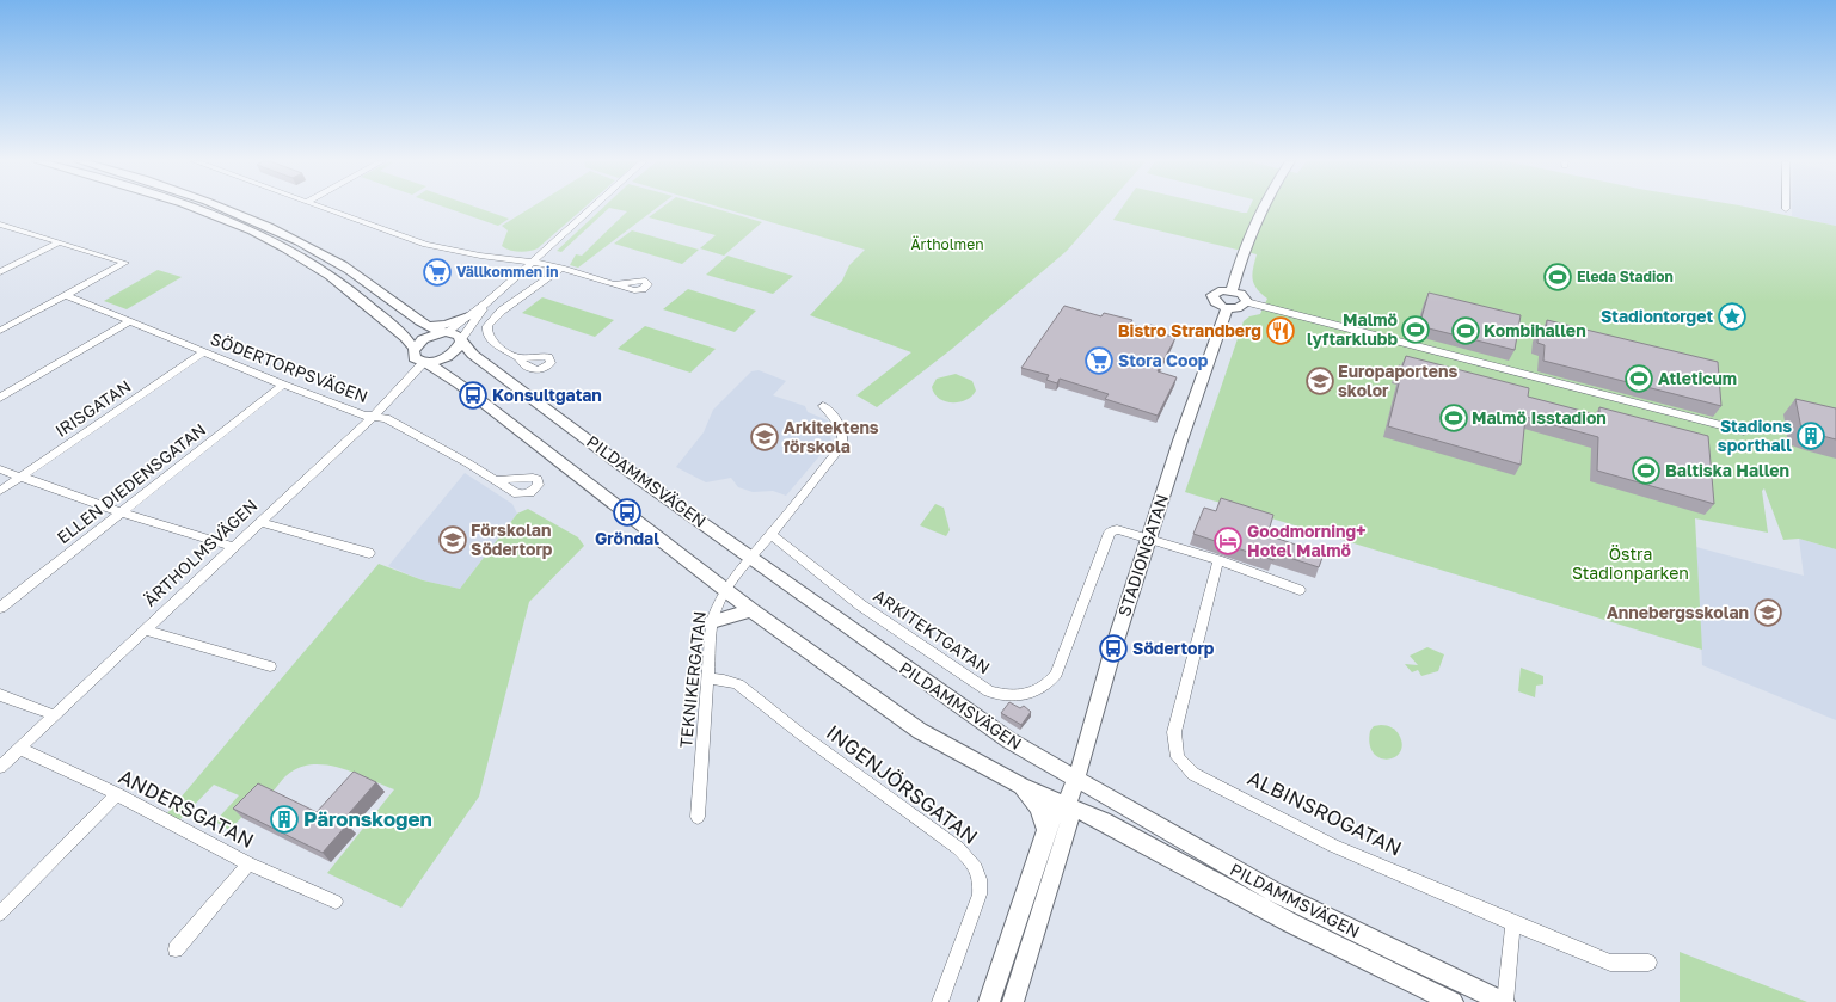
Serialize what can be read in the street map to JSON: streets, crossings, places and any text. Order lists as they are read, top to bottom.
{
  "streets": {
    "main road": ["PILDAMMSVÄGEN", "ÄRTHOLMSVÄGEN", "STADIONGATAN"],
    "street": [
      "SÖDERTORPSVÄGEN",
      "IRISGATAN",
      "ELLEN DIEDENSGATAN",
      "ARKITEKTGATAN",
      "TEKNIKERGATAN",
      "INGENJÖRSGATAN",
      "ANDERSGATAN",
      "ALBINSROGATAN"
    ]
  },
  "crossings": [
    ["SÖDERTORPSVÄGEN", "IRISGATAN"],
    ["SÖDERTORPSVÄGEN", "ELLEN DIEDENSGATAN"],
    ["SÖDERTORPSVÄGEN", "ÄRTHOLMSVÄGEN"],
    ["PILDAMMSVÄGEN", "ÄRTHOLMSVÄGEN"],
    ["PILDAMMSVÄGEN", "STADIONGATAN"],
    ["PILDAMMSVÄGEN", "TEKNIKERGATAN"],
    ["ÄRTHOLMSVÄGEN", "ANDERSGATAN"],
    ["STADIONGATAN", "ARKITEKTGATAN"],
    ["ARKITEKTGATAN", "TEKNIKERGATAN"],
    ["ARKITEKTGATAN", "ALBINSROGATAN"],
    ["TEKNIKERGATAN", "INGENJÖRSGATAN"]
  ],
  "parks": ["Ärtholmen", "Östra Stadionparken"],
  "places": {
    "supermarket": ["Vällkommen in", "Stora Coop"],
    "sports": [
      "Eleda Stadion",
      "Malmö lyftarklubb",
      "Kombihallen",
      "Atleticum",
      "Malmö Isstadion",
      "Baltiska Hallen"
    ],
    "place": ["Stadiontorget"],
    "restaurant": ["Bistro Strandberg"],
    "school or university": [
      "Europaportens skolor",
      "Arkitektens förskola",
      "Förskolan Södertorp",
      "Annebergsskolan"
    ],
    "bus stop": ["Konsultgatan", "Gröndal", "Södertorp"],
    "building": ["Stadions sporthall", "Päronskogen"],
    "hotel": ["Goodmorning+ Hotel Malmö"]
  }
}
